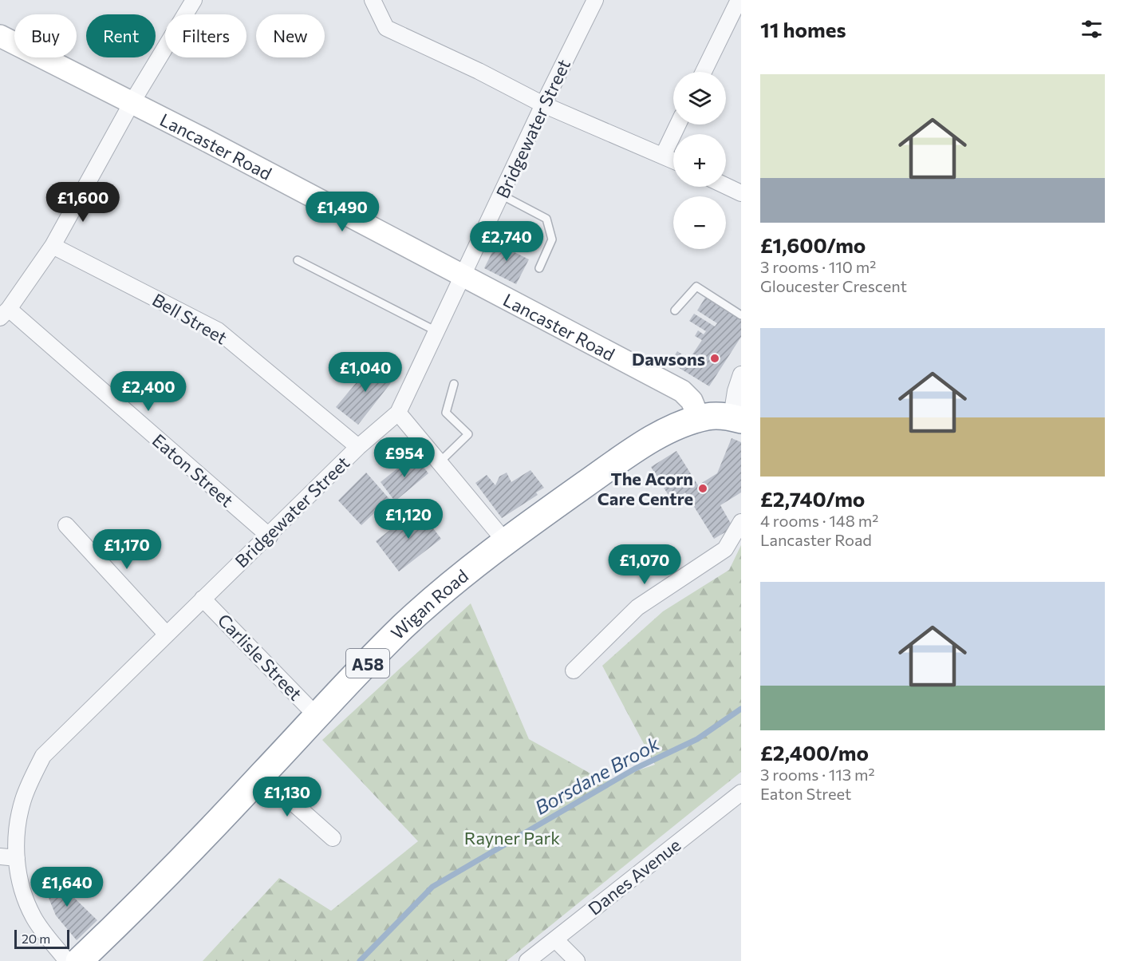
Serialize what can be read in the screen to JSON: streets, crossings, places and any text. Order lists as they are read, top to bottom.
{
  "streets": {
    "highway": ["Wigan Road", "A58"],
    "street": [
      "Bridgewater Street",
      "Lancaster Road",
      "Bell Street",
      "Eaton Street",
      "Carlisle Street",
      "Danes Avenue"
    ]
  },
  "crossings": [
    ["Bridgewater Street", "Lancaster Road"],
    ["Bridgewater Street", "Bell Street"],
    ["Bridgewater Street", "Eaton Street"],
    ["Bridgewater Street", "Carlisle Street"],
    ["Lancaster Road", "Wigan Road"],
    ["Lancaster Road", "A58"],
    ["Wigan Road", "Carlisle Street"],
    ["Wigan Road", "A58"]
  ],
  "water": ["Borsdane Brook"],
  "parks": ["Rayner Park"],
  "places": ["Dawsons", "The Acorn Care Centre"],
  "scale_bar": "20 m",
  "page": {
    "heading": "11 homes",
    "chip": [
      "Buy",
      "Rent",
      "Filters",
      "New"
    ],
    "list": [
      {
        "name": "£1,600/mo",
        "note": "3 rooms · 110 m² · Gloucester Crescent"
      },
      {
        "name": "£2,740/mo",
        "note": "4 rooms · 148 m² · Lancaster Road"
      },
      {
        "name": "£2,400/mo",
        "note": "3 rooms · 113 m² · Eaton Street"
      }
    ],
    "map_buttons": ["+", "−"],
    "price": [
      "£1,600",
      "£1,490",
      "£2,740",
      "£1,040",
      "£2,400",
      "£954",
      "£1,120",
      "£1,170",
      "£1,070",
      "£1,130",
      "£1,640"
    ],
    "scale": "20 m"
  }
}
